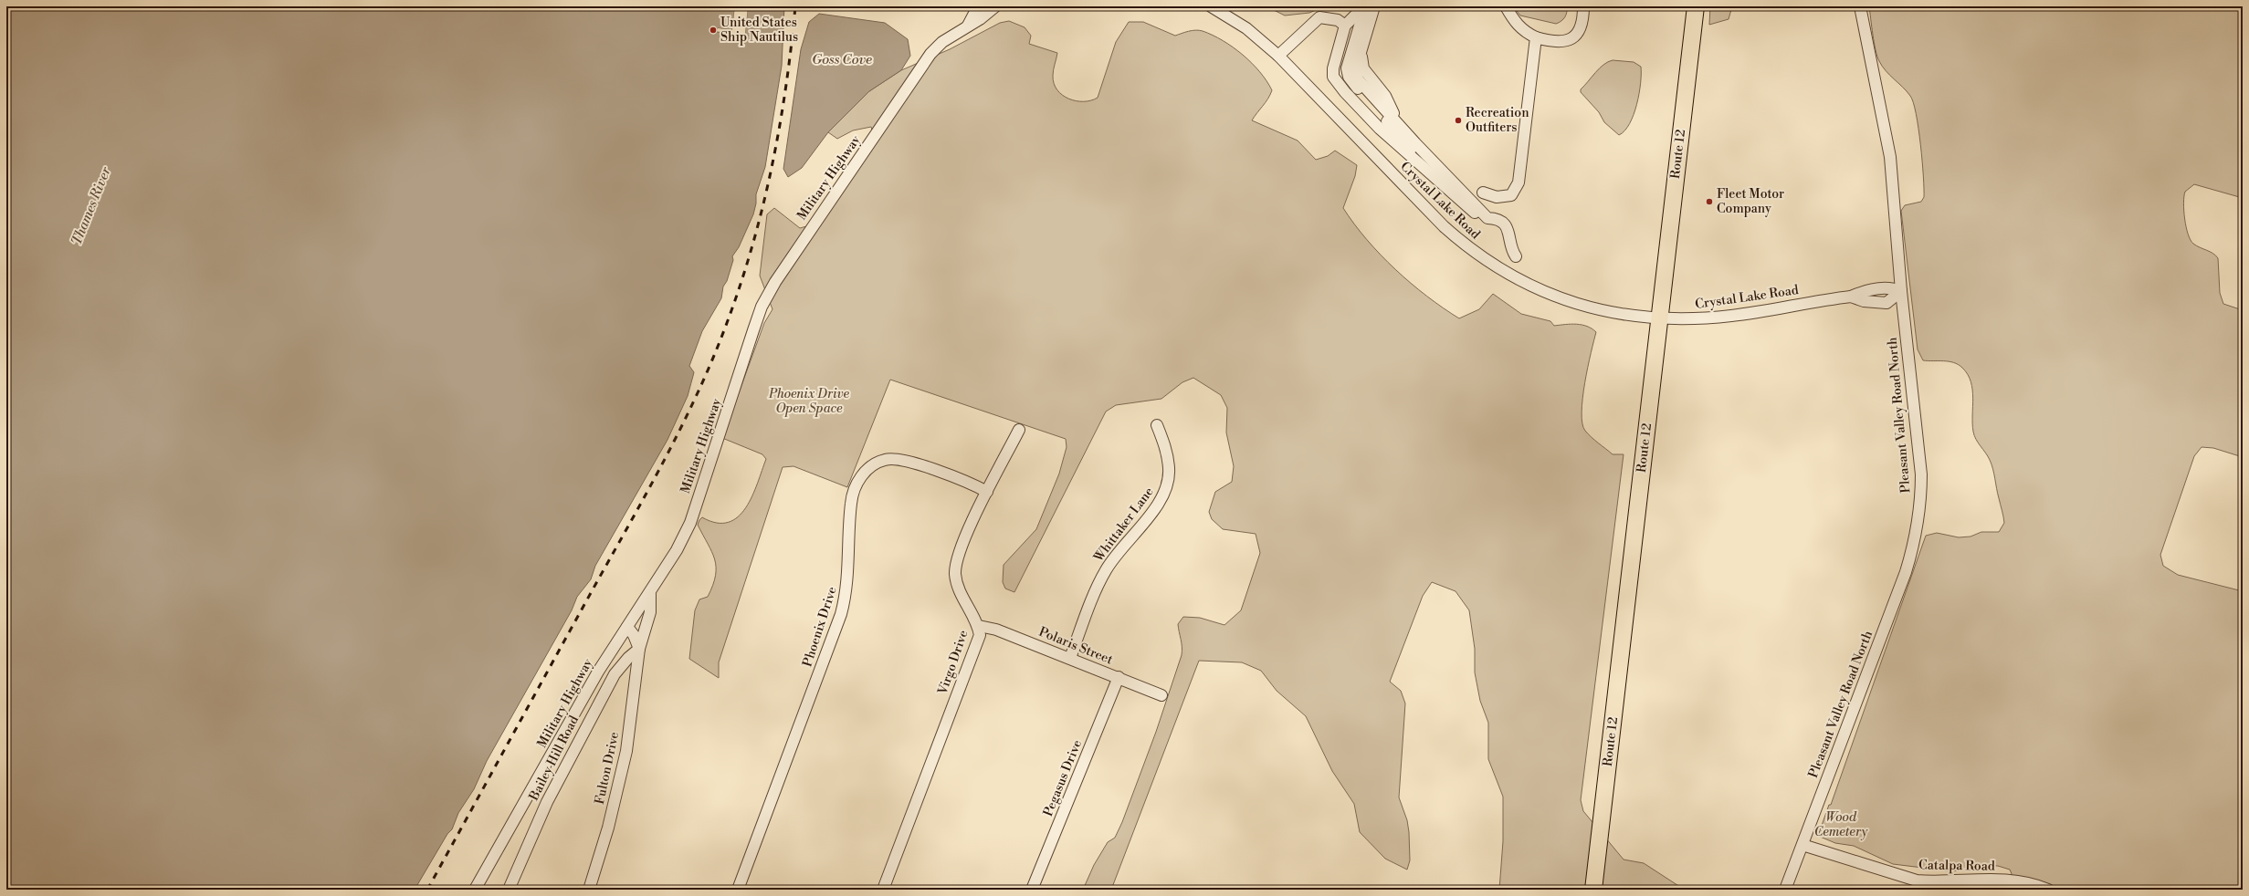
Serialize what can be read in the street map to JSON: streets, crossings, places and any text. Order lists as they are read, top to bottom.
{
  "streets": {
    "highway": ["Route 12"],
    "street": [
      "Military Highway",
      "Crystal Lake Road",
      "Pleasant Valley Road North",
      "Whittaker Lane",
      "Phoenix Drive",
      "Polaris Street",
      "Virgo Drive",
      "Bailey Hill Road",
      "Fulton Drive",
      "Pegasus Drive",
      "Catalpa Road"
    ]
  },
  "crossings": [
    ["Route 12", "Crystal Lake Road"],
    ["Military Highway", "Fulton Drive"],
    ["Crystal Lake Road", "Pleasant Valley Road North"],
    ["Pleasant Valley Road North", "Catalpa Road"],
    ["Whittaker Lane", "Polaris Street"],
    ["Phoenix Drive", "Virgo Drive"],
    ["Polaris Street", "Virgo Drive"],
    ["Polaris Street", "Pegasus Drive"],
    ["Bailey Hill Road", "Fulton Drive"]
  ],
  "water": ["Goss Cove", "Thames River"],
  "parks": ["Phoenix Drive Open Space", "Wood Cemetery"],
  "places": ["United States Ship Nautilus", "Recreation Outfiters", "Fleet Motor Company"]
}
